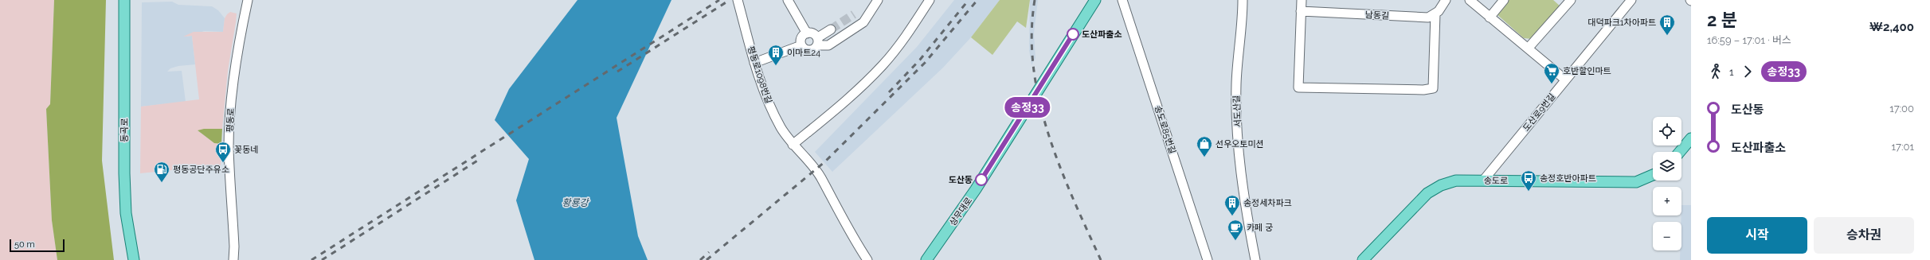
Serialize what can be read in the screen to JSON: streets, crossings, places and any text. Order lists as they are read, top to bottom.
{
  "streets": {
    "main road": ["동곡로", "송도로", "상무대로"],
    "street": [
      "남동길",
      "평동로1098번길",
      "서도산길",
      "도산로9번길",
      "평동로",
      "송도로85번길"
    ]
  },
  "crossings": [
    ["도산로9번길", "송도로"]
  ],
  "water": ["황룡강"],
  "places": {
    "other": ["도산파출소", "도산동"],
    "building": ["대덕파크1차아파트", "이마트24", "송정세차파크"],
    "supermarket": ["호반할인마트"],
    "shop": ["선우오토미션"],
    "bus stop": ["꽃동네", "송정호반아파트"],
    "fuel station": ["평동공단주유소"],
    "cafe": ["카페 궁"]
  },
  "lines": ["bus line 송정33"],
  "scale_bar": "50 m",
  "page": {
    "on_map": "송정33",
    "heading": ["2 분", "16:59 – 17:01 · 버스", "₩2,400"],
    "legs": ["1", "송정33"],
    "list": [
      {
        "name": "도산동",
        "value": "17:00"
      },
      {
        "name": "도산파출소",
        "value": "17:01"
      }
    ],
    "map_buttons": ["+", "−"],
    "buttons": ["시작", "승차권"],
    "scale": "50 m"
  }
}
